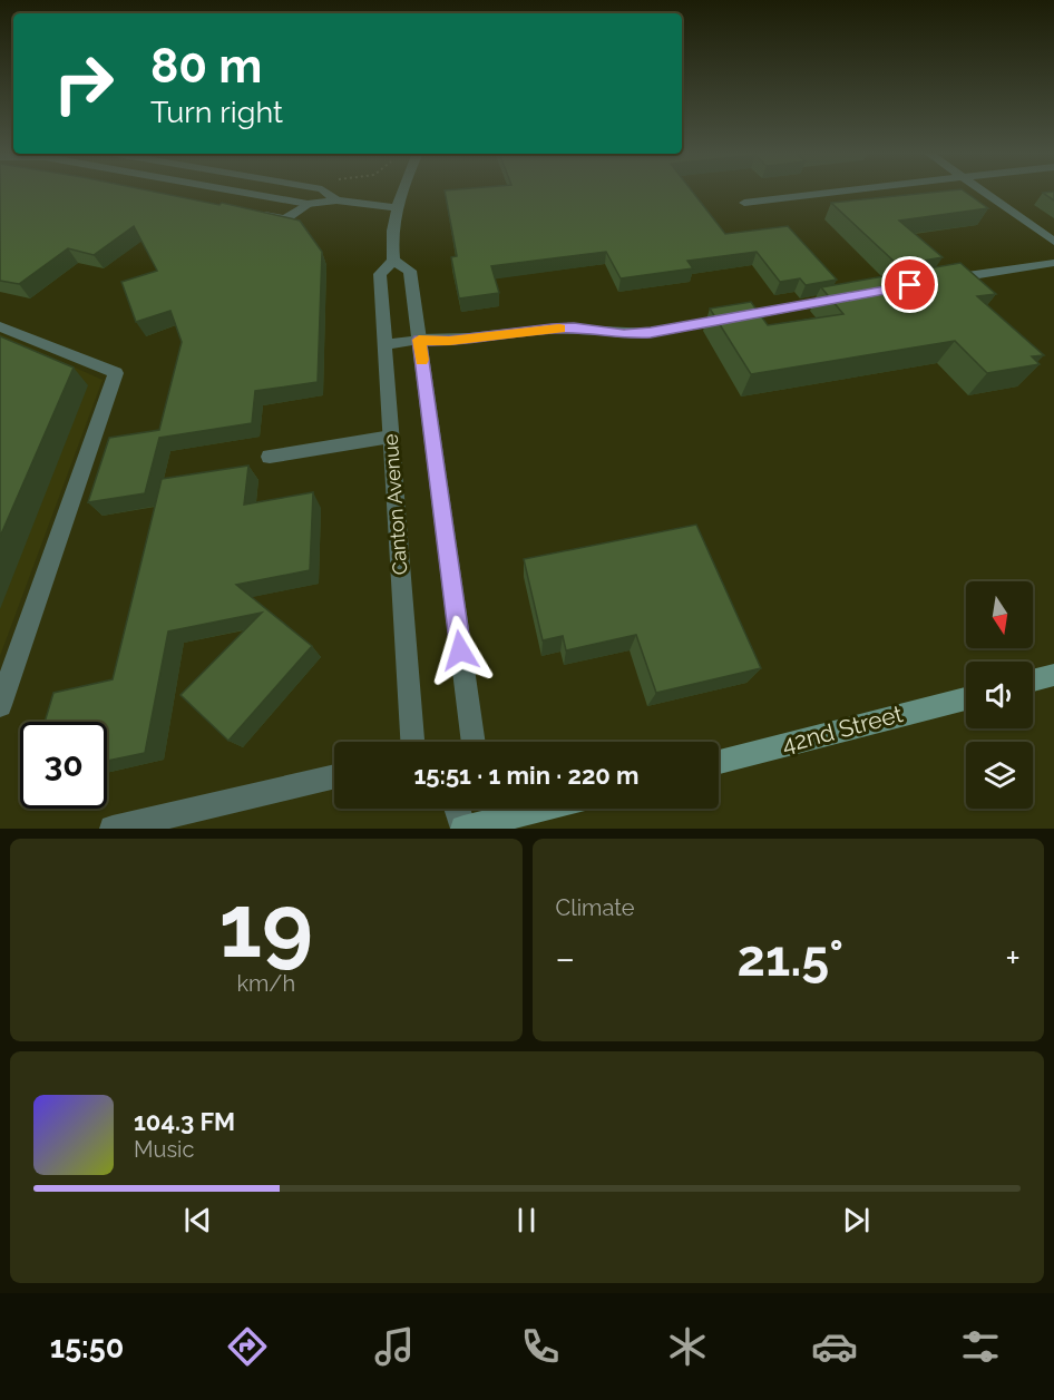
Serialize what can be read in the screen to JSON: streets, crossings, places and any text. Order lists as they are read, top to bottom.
{
  "streets": {
    "street": ["Canton Avenue", "42nd Street"]
  },
  "north": "bottom",
  "page": {
    "turn": ["80 m", "Turn right"],
    "limit": "30",
    "trip": "15:51 · 1 min · 220 m",
    "tile": [
      ["19", "km/h"],
      "Climate"
    ],
    "heat": ["−", "21.5°", "+"],
    "song": ["104.3 FM", "Music"],
    "tabs": "15:50"
  }
}
